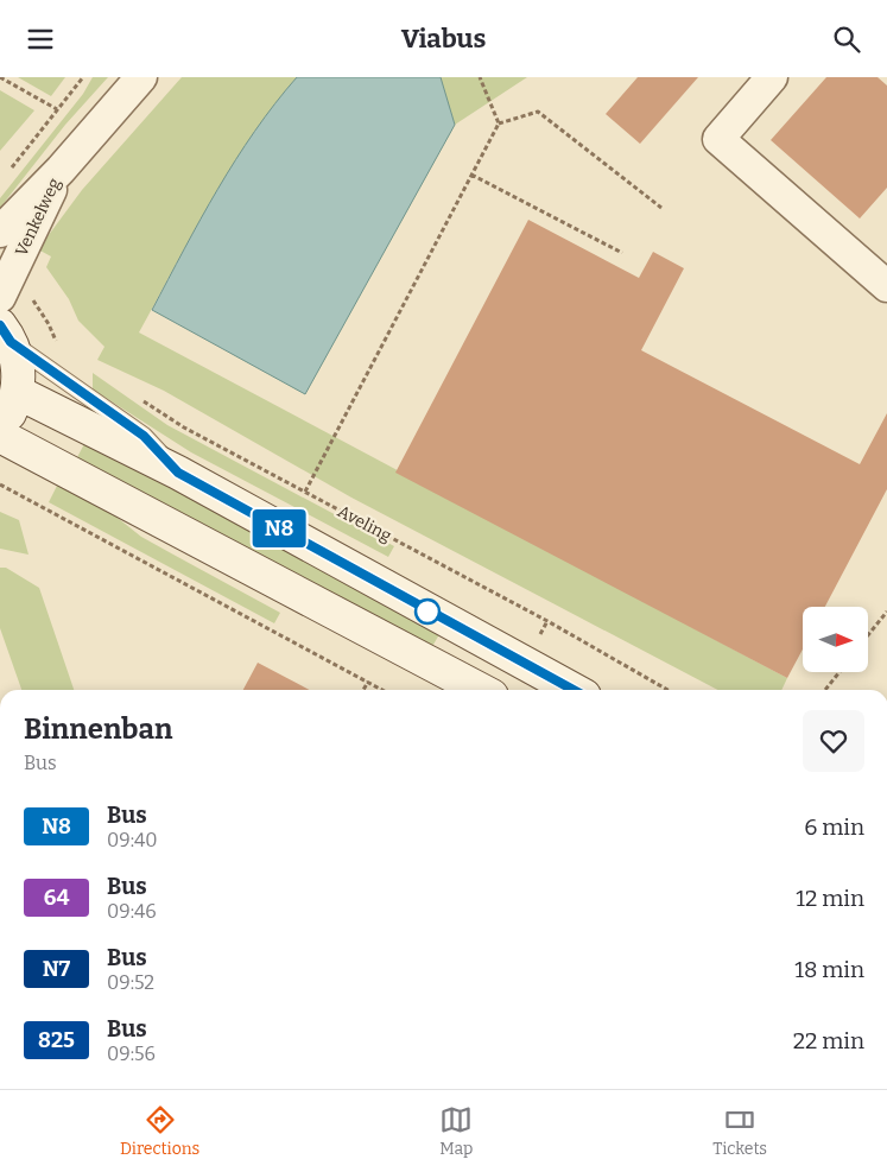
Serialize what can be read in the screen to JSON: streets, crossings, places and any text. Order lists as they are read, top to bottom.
{
  "streets": {
    "street": ["Venkelweg"],
    "path": ["Aveling"]
  },
  "lines": ["bus line N8"],
  "north": "right",
  "page": {
    "header": "Viabus",
    "on_map": "N8",
    "heading": ["Binnenban", "Bus"],
    "list": [
      {
        "mark": "N8",
        "name": "Bus",
        "note": "09:40",
        "value": "6 min"
      },
      {
        "mark": "64",
        "name": "Bus",
        "note": "09:46",
        "value": "12 min"
      },
      {
        "mark": "N7",
        "name": "Bus",
        "note": "09:52",
        "value": "18 min"
      },
      {
        "mark": "825",
        "name": "Bus",
        "note": "09:56",
        "value": "22 min"
      }
    ],
    "tabs": ["Directions", "Map", "Tickets"]
  }
}
